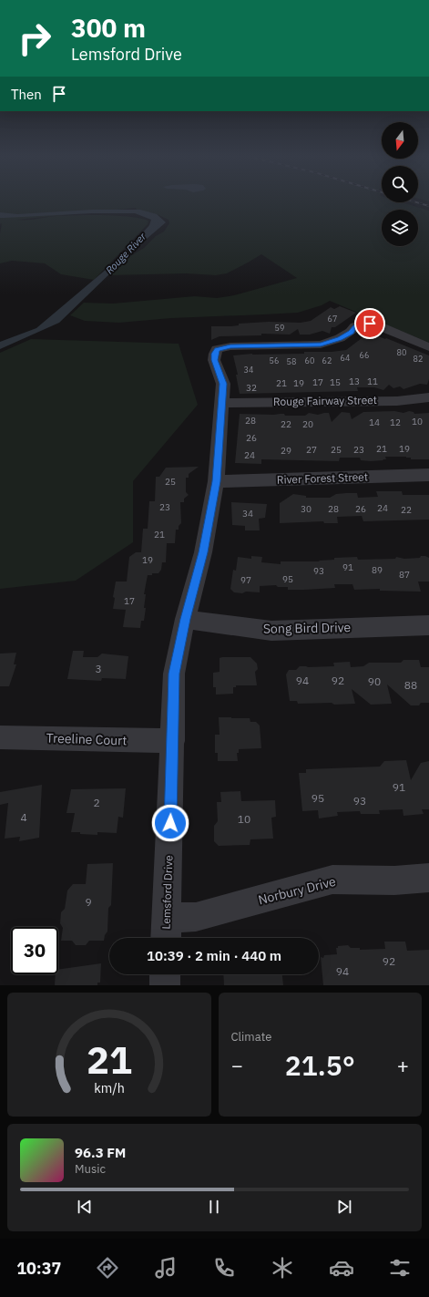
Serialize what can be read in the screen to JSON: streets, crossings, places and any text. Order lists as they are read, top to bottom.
{
  "streets": {
    "street": [
      "Rouge Fairway Street",
      "River Forest Street",
      "Song Bird Drive",
      "Treeline Court",
      "Norbury Drive",
      "Lemsford Drive"
    ]
  },
  "crossings": [
    ["Rouge Fairway Street", "Lemsford Drive"],
    ["River Forest Street", "Lemsford Drive"],
    ["Song Bird Drive", "Lemsford Drive"],
    ["Treeline Court", "Lemsford Drive"],
    ["Norbury Drive", "Lemsford Drive"]
  ],
  "water": ["Rouge River"],
  "house_numbers": [
    "67",
    "59",
    "80",
    "66",
    "64",
    "82",
    "56",
    "60",
    "62",
    "58",
    "34",
    "13",
    "11",
    "17",
    "15",
    "21",
    "19",
    "32",
    "28",
    "10",
    "14",
    "12",
    "22",
    "20",
    "26",
    "21",
    "19",
    "27",
    "25",
    "23",
    "29",
    "24",
    "25",
    "23",
    "24",
    "30",
    "28",
    "26",
    "22",
    "34",
    "21",
    "19",
    "91",
    "89",
    "93",
    "87",
    "95",
    "97",
    "17",
    "3",
    "94",
    "92",
    "90",
    "88",
    "91",
    "95",
    "93",
    "2",
    "4",
    "10",
    "9",
    "92",
    "94"
  ],
  "north": "bottom",
  "page": {
    "turn": ["300 m", "Lemsford Drive"],
    "then": "Then",
    "limit": "30",
    "trip": "10:39 · 2 min · 440 m",
    "tile": "Climate",
    "heat": ["−", "21.5°", "+"],
    "song": ["96.3 FM", "Music"],
    "tabs": "10:37",
    "gauge": ["21", "km/h"]
  }
}
